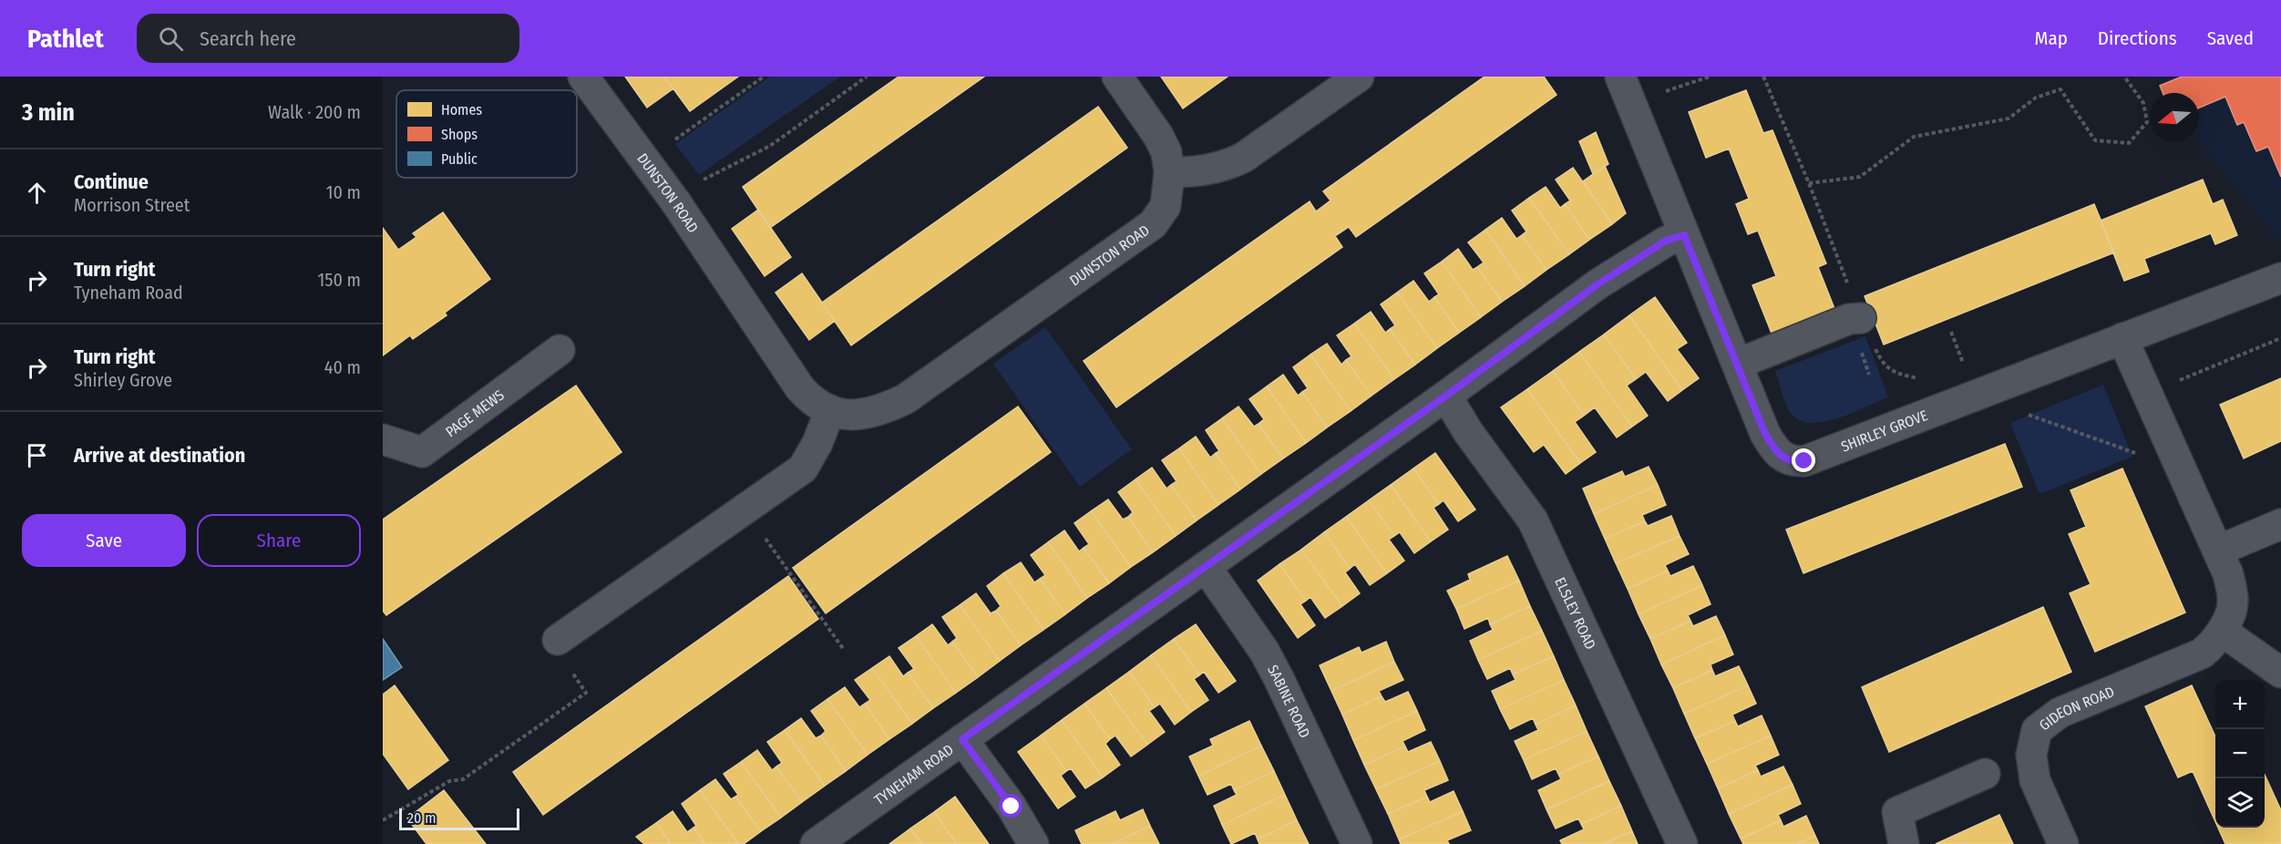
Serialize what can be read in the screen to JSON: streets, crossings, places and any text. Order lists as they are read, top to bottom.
{
  "streets": {
    "street": [
      "DUNSTON ROAD",
      "PAGE MEWS",
      "SHIRLEY GROVE",
      "ELSLEY ROAD",
      "SABINE ROAD",
      "GIDEON ROAD",
      "TYNEHAM ROAD"
    ]
  },
  "crossings": [
    ["SHIRLEY GROVE", "GIDEON ROAD"],
    ["SHIRLEY GROVE", "TYNEHAM ROAD"],
    ["ELSLEY ROAD", "TYNEHAM ROAD"],
    ["SABINE ROAD", "TYNEHAM ROAD"]
  ],
  "legend": ["Homes", "Shops", "Public"],
  "scale_bar": "20 m",
  "north": "left",
  "page": {
    "header": "Pathlet",
    "search": "Search here",
    "nav": ["Map", "Directions", "Saved"],
    "heading": ["3 min", "Walk · 200 m"],
    "list": [
      ["Continue", "Morrison Street", "10 m"],
      ["Turn right", "Tyneham Road", "150 m"],
      ["Turn right", "Shirley Grove", "40 m"],
      "Arrive at destination"
    ],
    "buttons": ["Save", "Share"],
    "map_buttons": ["+", "−"],
    "scale": "20 m"
  }
}
